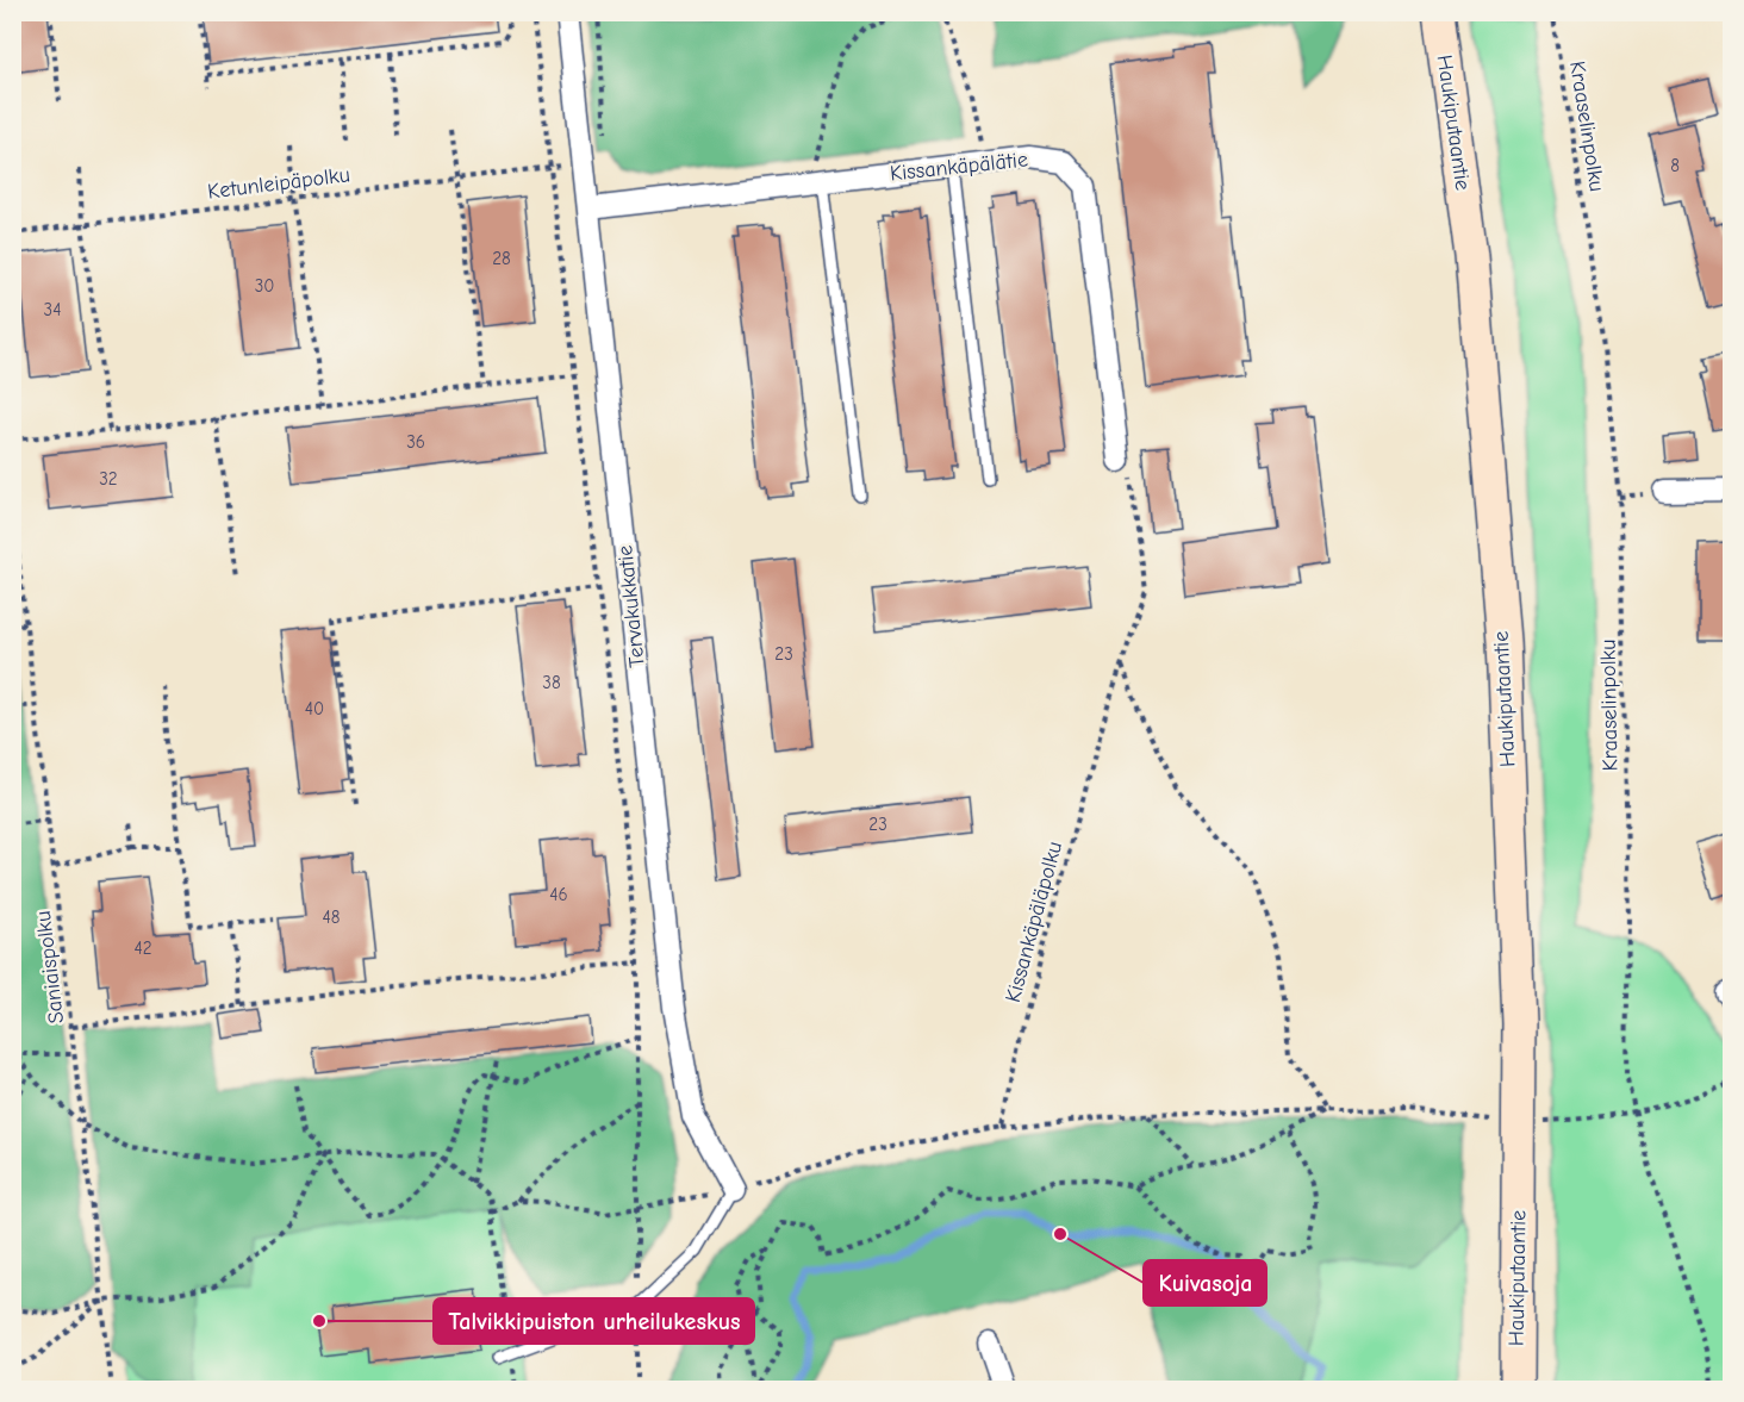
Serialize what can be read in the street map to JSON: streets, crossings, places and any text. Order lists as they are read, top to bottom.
{
  "streets": {
    "main road": ["Haukiputaantie"],
    "street": ["Kissankäpälätie", "Tervakukkatie"],
    "path": [
      "Kraaselinpolku",
      "Ketunleipäpolku",
      "Kissankäpäläpolku",
      "Saniaispolku"
    ]
  },
  "crossings": [
    ["Kissankäpälätie", "Tervakukkatie"],
    ["Kissankäpälätie", "Kissankäpäläpolku"]
  ],
  "places": ["Kuivasoja", "Talvikkipuiston urheilukeskus"],
  "house_numbers": [
    "8",
    "28",
    "30",
    "34",
    "36",
    "32",
    "23",
    "38",
    "40",
    "23",
    "46",
    "48",
    "42"
  ]
}
